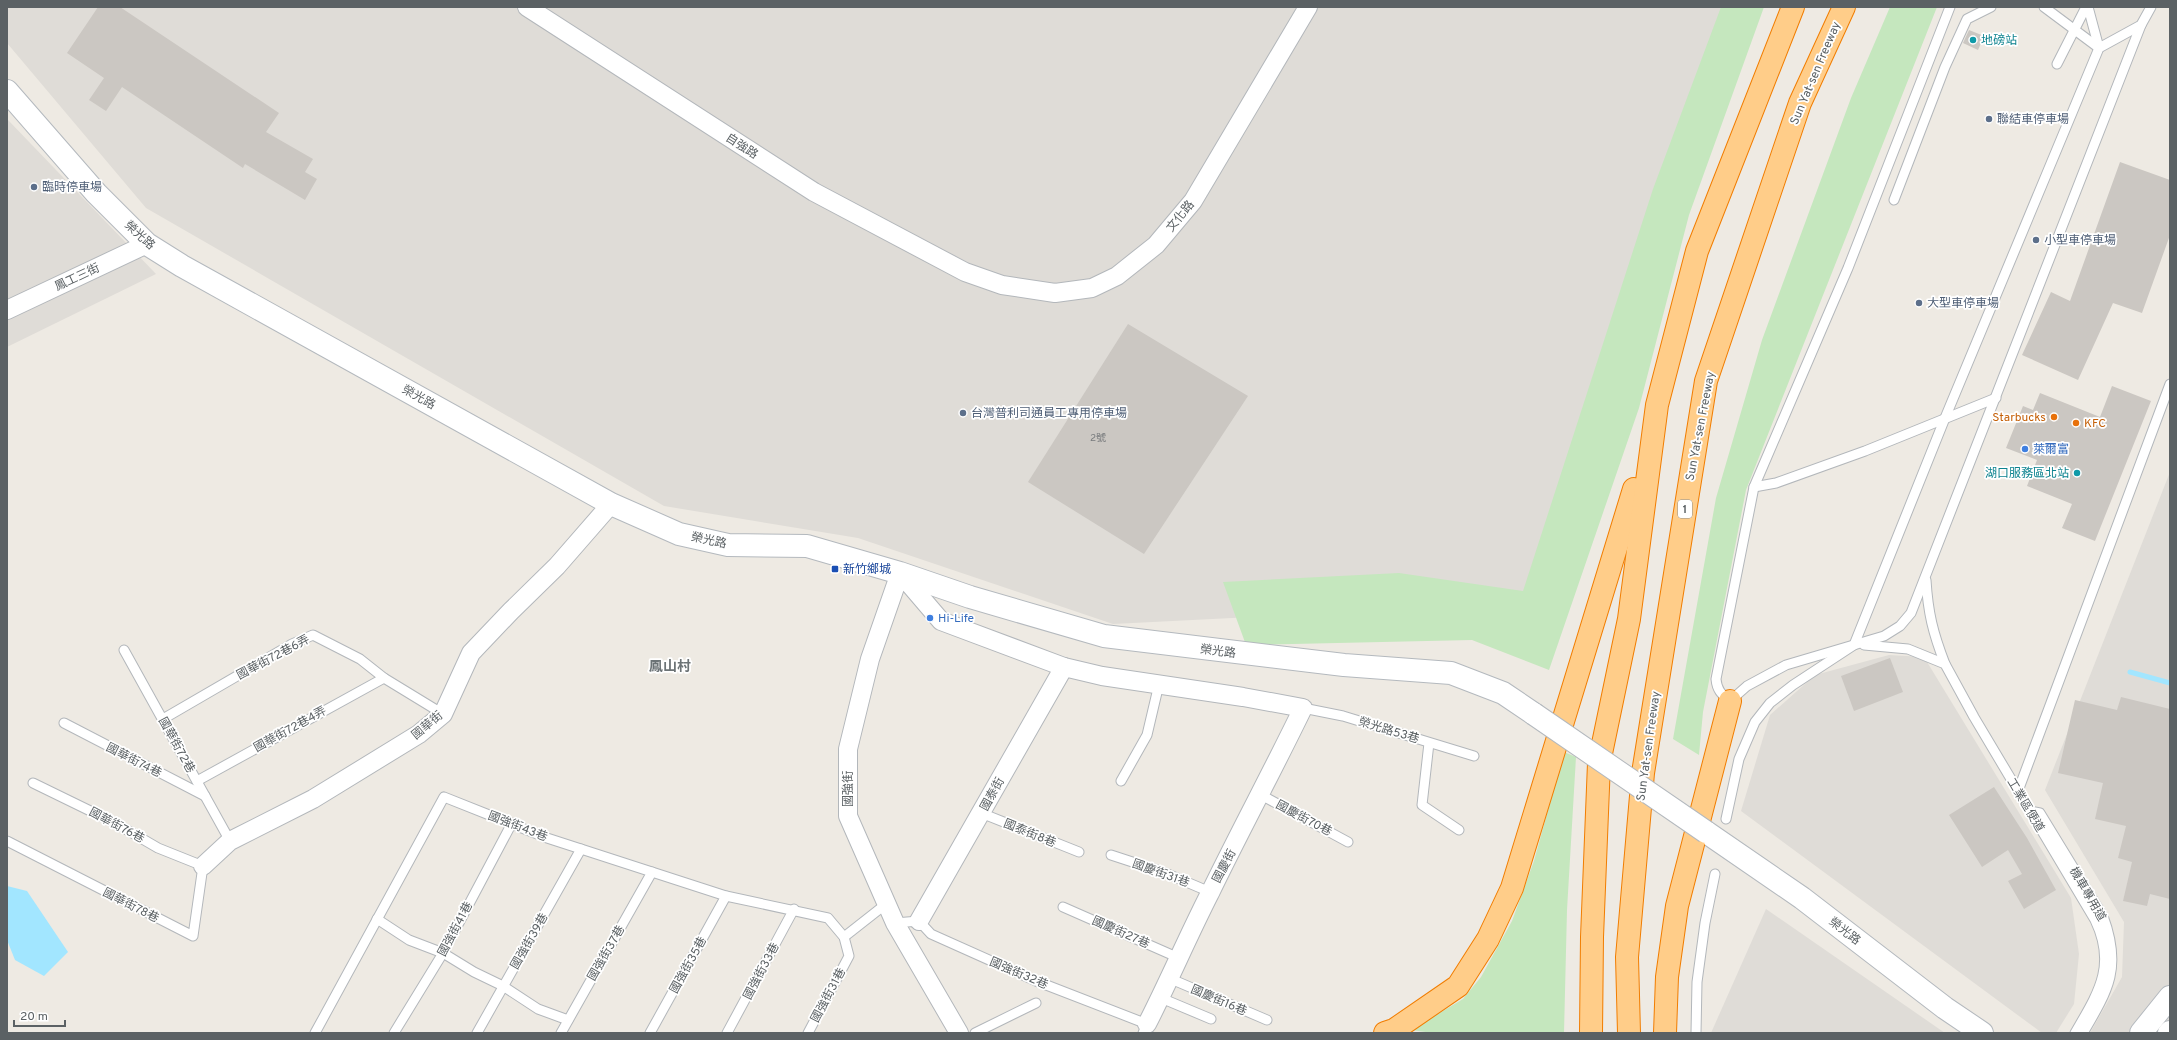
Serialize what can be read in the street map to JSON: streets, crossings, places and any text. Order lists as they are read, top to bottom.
{
  "streets": {
    "highway": ["Sun Yat-sen Freeway", "1"],
    "street": [
      "自強路",
      "文化路",
      "榮光路",
      "鳳工三街",
      "國華街",
      "國強街",
      "國泰街",
      "國慶街"
    ],
    "lane": [
      "國華街72巷6弄",
      "國華街72巷4弄",
      "榮光路53巷",
      "國華街72巷",
      "國華街74巷",
      "工業區便道",
      "國慶街70巷",
      "國華街76巷",
      "國強街43巷",
      "國泰街8巷",
      "國慶街31巷",
      "機車專用道",
      "國華街78巷",
      "國強街41巷",
      "國慶街27巷",
      "國強街39巷",
      "國強街37巷",
      "國強街35巷",
      "國強街33巷",
      "國強街32巷",
      "國強街31巷",
      "國慶街16巷"
    ]
  },
  "crossings": [
    ["自強路", "文化路"],
    ["榮光路", "鳳工三街"],
    ["榮光路", "國華街"],
    ["榮光路", "國強街"],
    ["國華街72巷6弄", "國華街"],
    ["國華街72巷6弄", "國華街72巷4弄"],
    ["國華街72巷6弄", "國華街72巷"],
    ["國華街", "國華街72巷"],
    ["國華街", "國華街76巷"],
    ["國華街", "國華街78巷"],
    ["國華街72巷4弄", "國華街72巷"],
    ["榮光路53巷", "國慶街"],
    ["國華街72巷", "國華街74巷"],
    ["國泰街", "國泰街8巷"],
    ["國泰街", "國強街32巷"],
    ["工業區便道", "機車專用道"],
    ["國慶街70巷", "國慶街"],
    ["國華街76巷", "國華街78巷"],
    ["國強街43巷", "國強街41巷"],
    ["國強街43巷", "國強街39巷"],
    ["國強街43巷", "國強街37巷"],
    ["國強街43巷", "國強街35巷"],
    ["國強街43巷", "國強街33巷"],
    ["國強街43巷", "國強街31巷"],
    ["國慶街", "國慶街31巷"],
    ["國慶街", "國慶街27巷"],
    ["國慶街", "國強街32巷"],
    ["國慶街", "國慶街16巷"]
  ],
  "districts": ["鳳山村"],
  "places": {
    "other": [
      "地磅站",
      "聯結車停車場",
      "臨時停車場",
      "小型車停車場",
      "大型車停車場",
      "台灣普利司通員工專用停車場",
      "Starbucks",
      "KFC",
      "萊爾富",
      "湖口服務區北站",
      "Hi-Life"
    ],
    "transit": ["新竹鄉城"]
  },
  "house_numbers": ["2號"],
  "scale_bar": "20 m"
}
